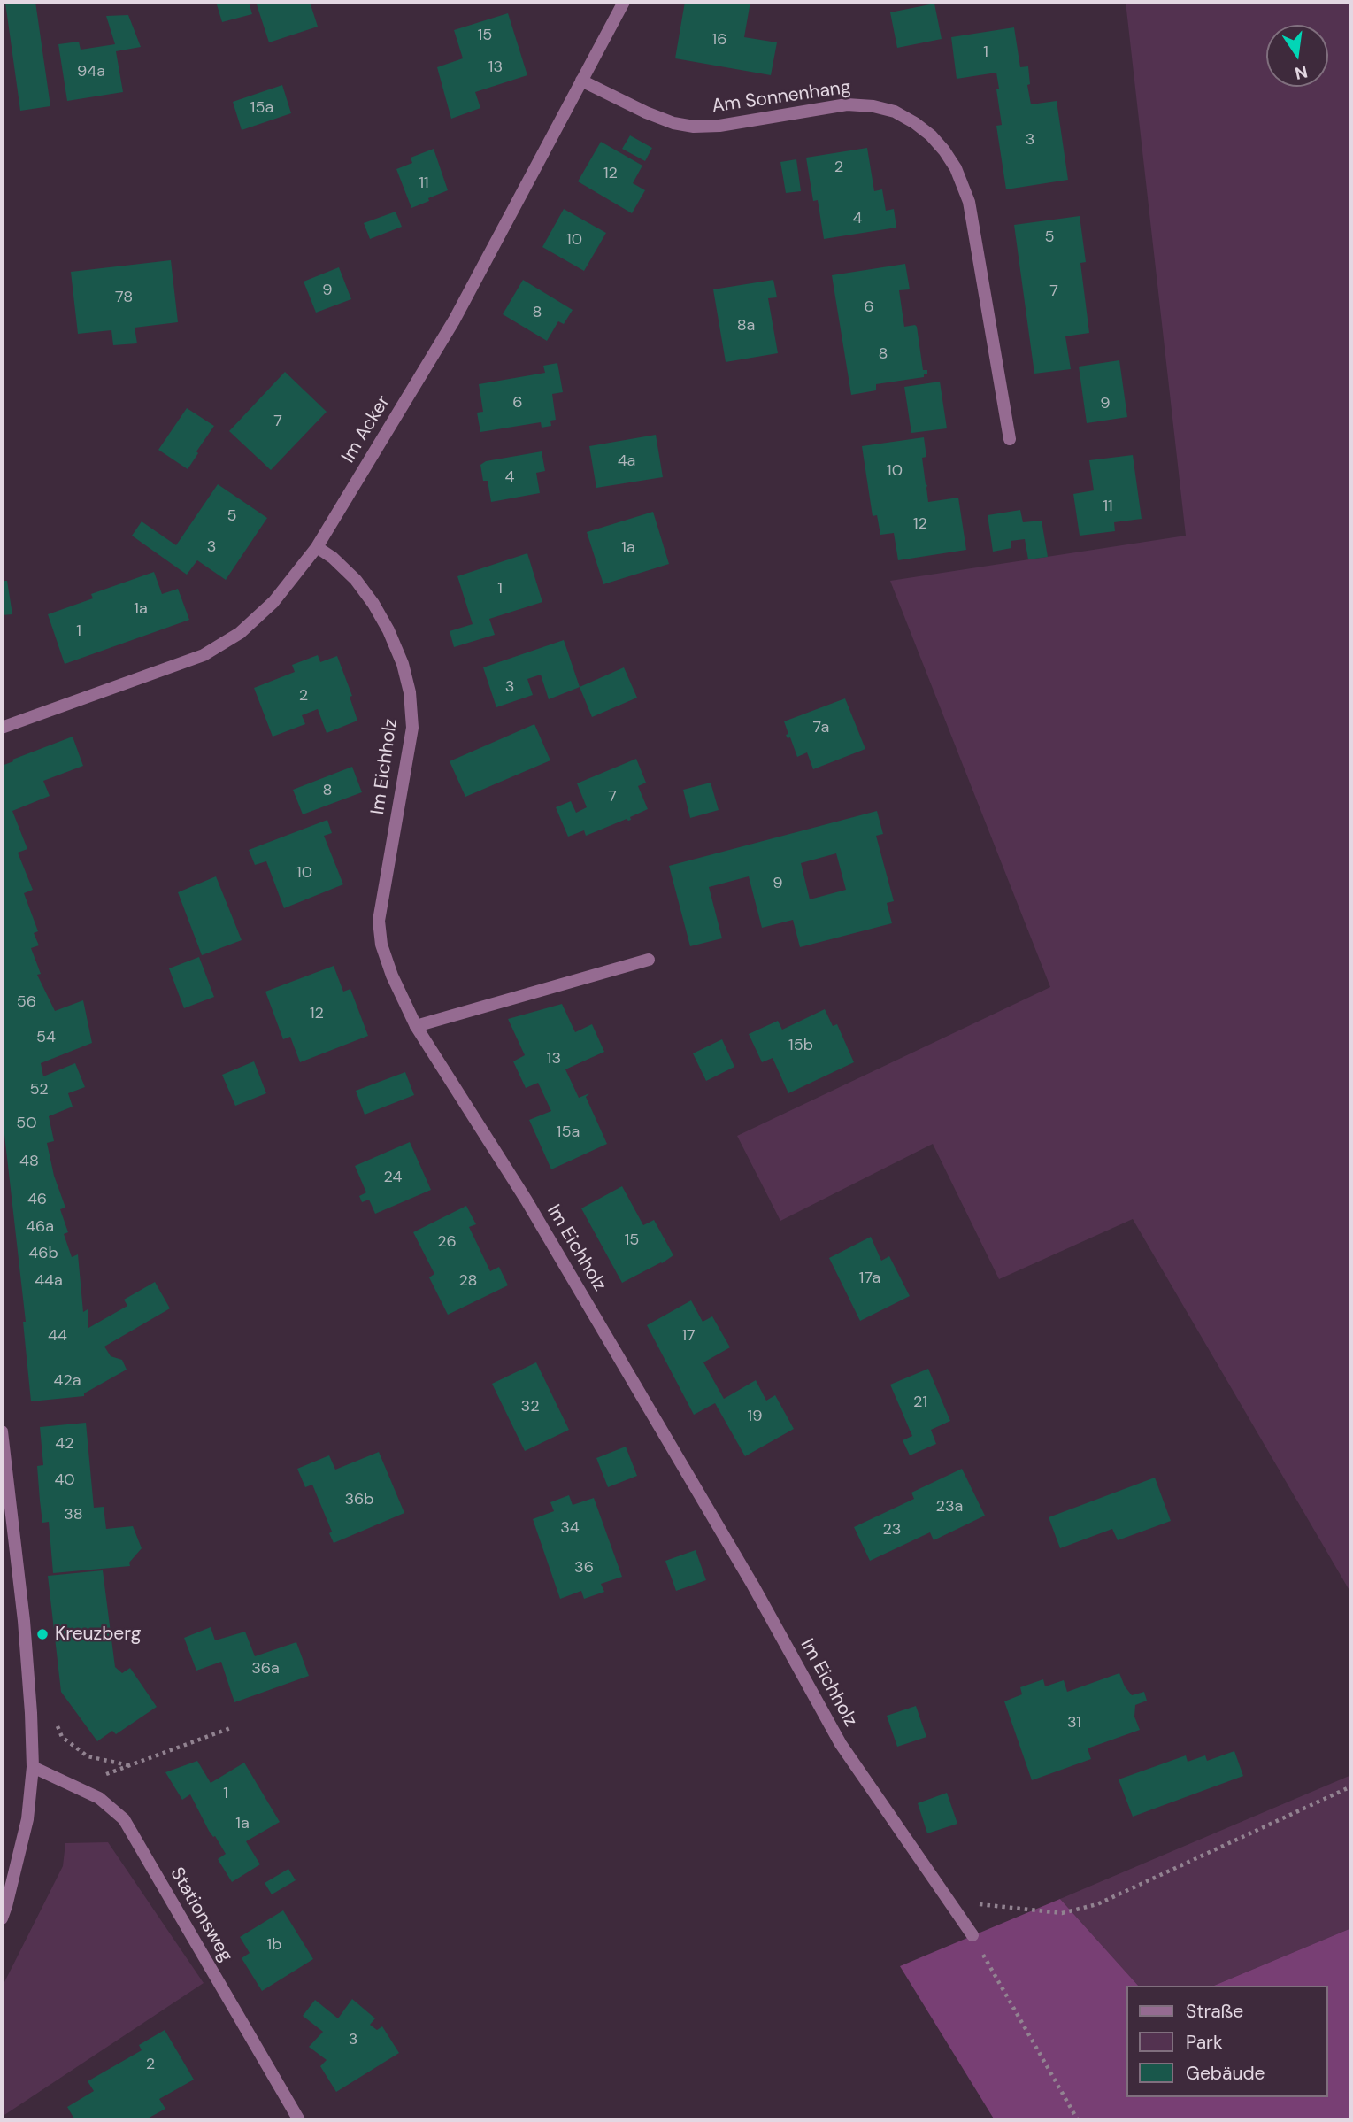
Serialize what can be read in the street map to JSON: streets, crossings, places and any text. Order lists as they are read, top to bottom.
{
  "streets": {
    "street": [
      "Am Sonnenhang",
      "Im Acker",
      "Im Eichholz",
      "Stationsweg"
    ]
  },
  "crossings": [
    ["Am Sonnenhang", "Im Acker"],
    ["Im Acker", "Im Eichholz"]
  ],
  "places": ["Kreuzberg"],
  "house_numbers": [
    "15",
    "16",
    "1",
    "13",
    "94a",
    "15a",
    "3",
    "2",
    "12",
    "11",
    "4",
    "5",
    "10",
    "9",
    "7",
    "78",
    "6",
    "8",
    "8a",
    "8",
    "6",
    "9",
    "7",
    "4a",
    "10",
    "4",
    "11",
    "5",
    "12",
    "3",
    "1a",
    "1",
    "1a",
    "1",
    "3",
    "2",
    "7a",
    "8",
    "7",
    "10",
    "9",
    "56",
    "12",
    "54",
    "15b",
    "13",
    "52",
    "50",
    "15a",
    "48",
    "24",
    "46",
    "46a",
    "15",
    "26",
    "46b",
    "17a",
    "44a",
    "28",
    "44",
    "17",
    "42a",
    "21",
    "32",
    "19",
    "42",
    "40",
    "36b",
    "23a",
    "38",
    "34",
    "23",
    "36",
    "36a",
    "31",
    "1",
    "1a",
    "1b",
    "3",
    "2"
  ],
  "legend": ["Straße", "Park", "Gebäude"],
  "north": "bottom"
}
